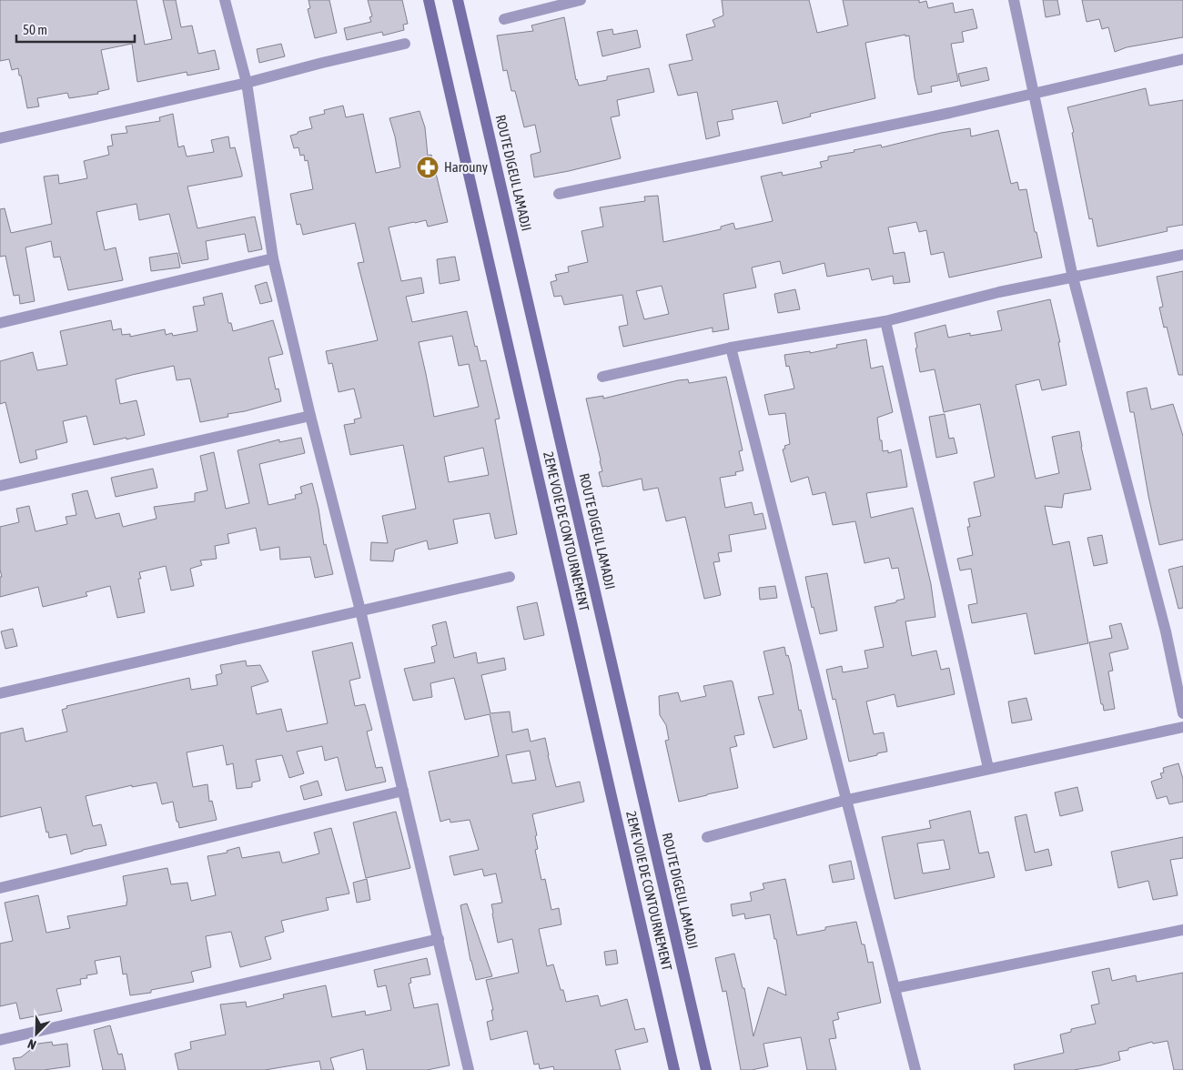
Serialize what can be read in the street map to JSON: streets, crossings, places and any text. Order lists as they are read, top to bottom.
{
  "streets": {
    "main road": ["ROUTE DIGEUL LAMADJI", "2EME VOIE DE CONTOURNEMENT"]
  },
  "places": {
    "pharmacy": ["Harouny"]
  },
  "scale_bar": "50 m",
  "north": "bottom left"
}
